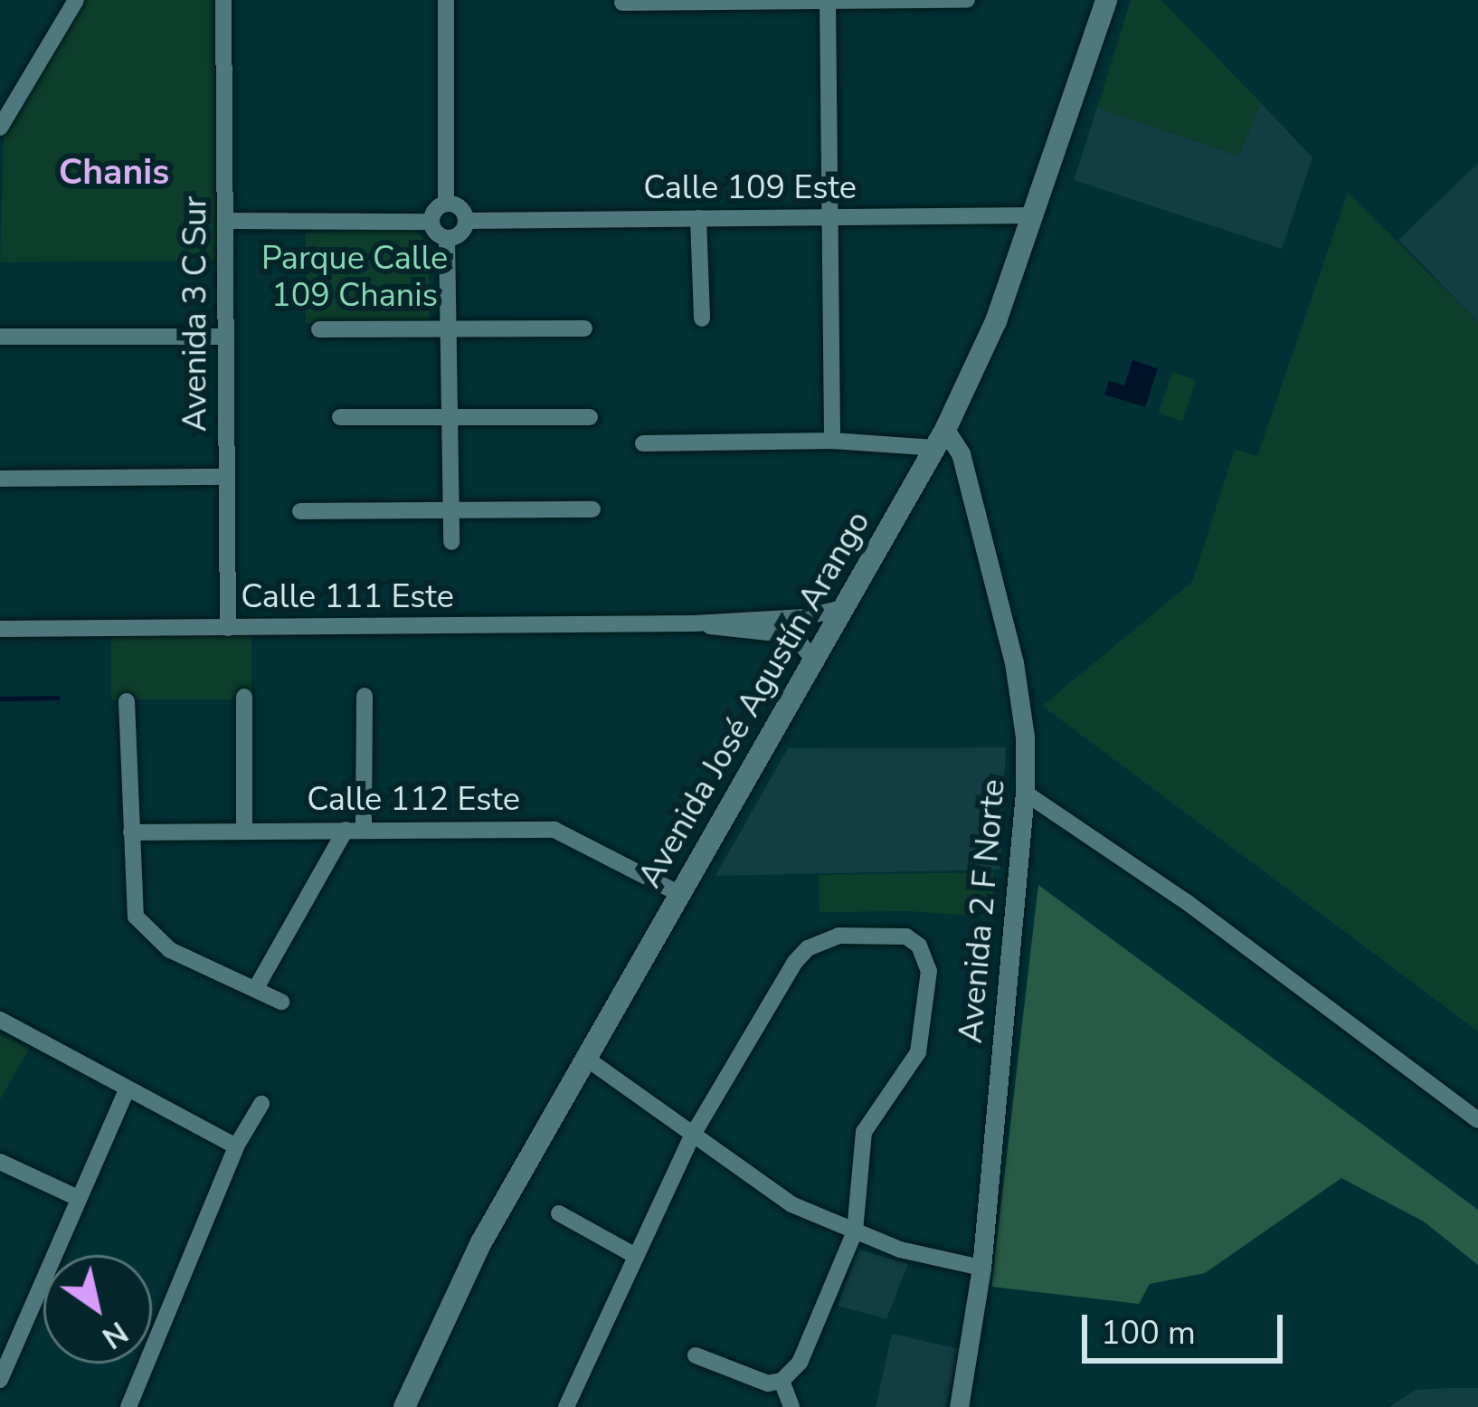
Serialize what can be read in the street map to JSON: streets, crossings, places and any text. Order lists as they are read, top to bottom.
{
  "streets": {
    "main road": ["Avenida José Agustín Arango"],
    "street": [
      "Calle 109 Este",
      "Avenida 3 C Sur",
      "Calle 111 Este",
      "Calle 112 Este",
      "Avenida 2 F Norte"
    ]
  },
  "crossings": [
    ["Calle 109 Este", "Avenida José Agustín Arango"],
    ["Avenida 3 C Sur", "Calle 111 Este"],
    ["Calle 111 Este", "Avenida José Agustín Arango"],
    ["Avenida José Agustín Arango", "Calle 112 Este"],
    ["Avenida José Agustín Arango", "Avenida 2 F Norte"]
  ],
  "districts": ["Chanis"],
  "parks": ["Parque Calle 109 Chanis"],
  "scale_bar": "100 m",
  "north": "bottom right"
}
